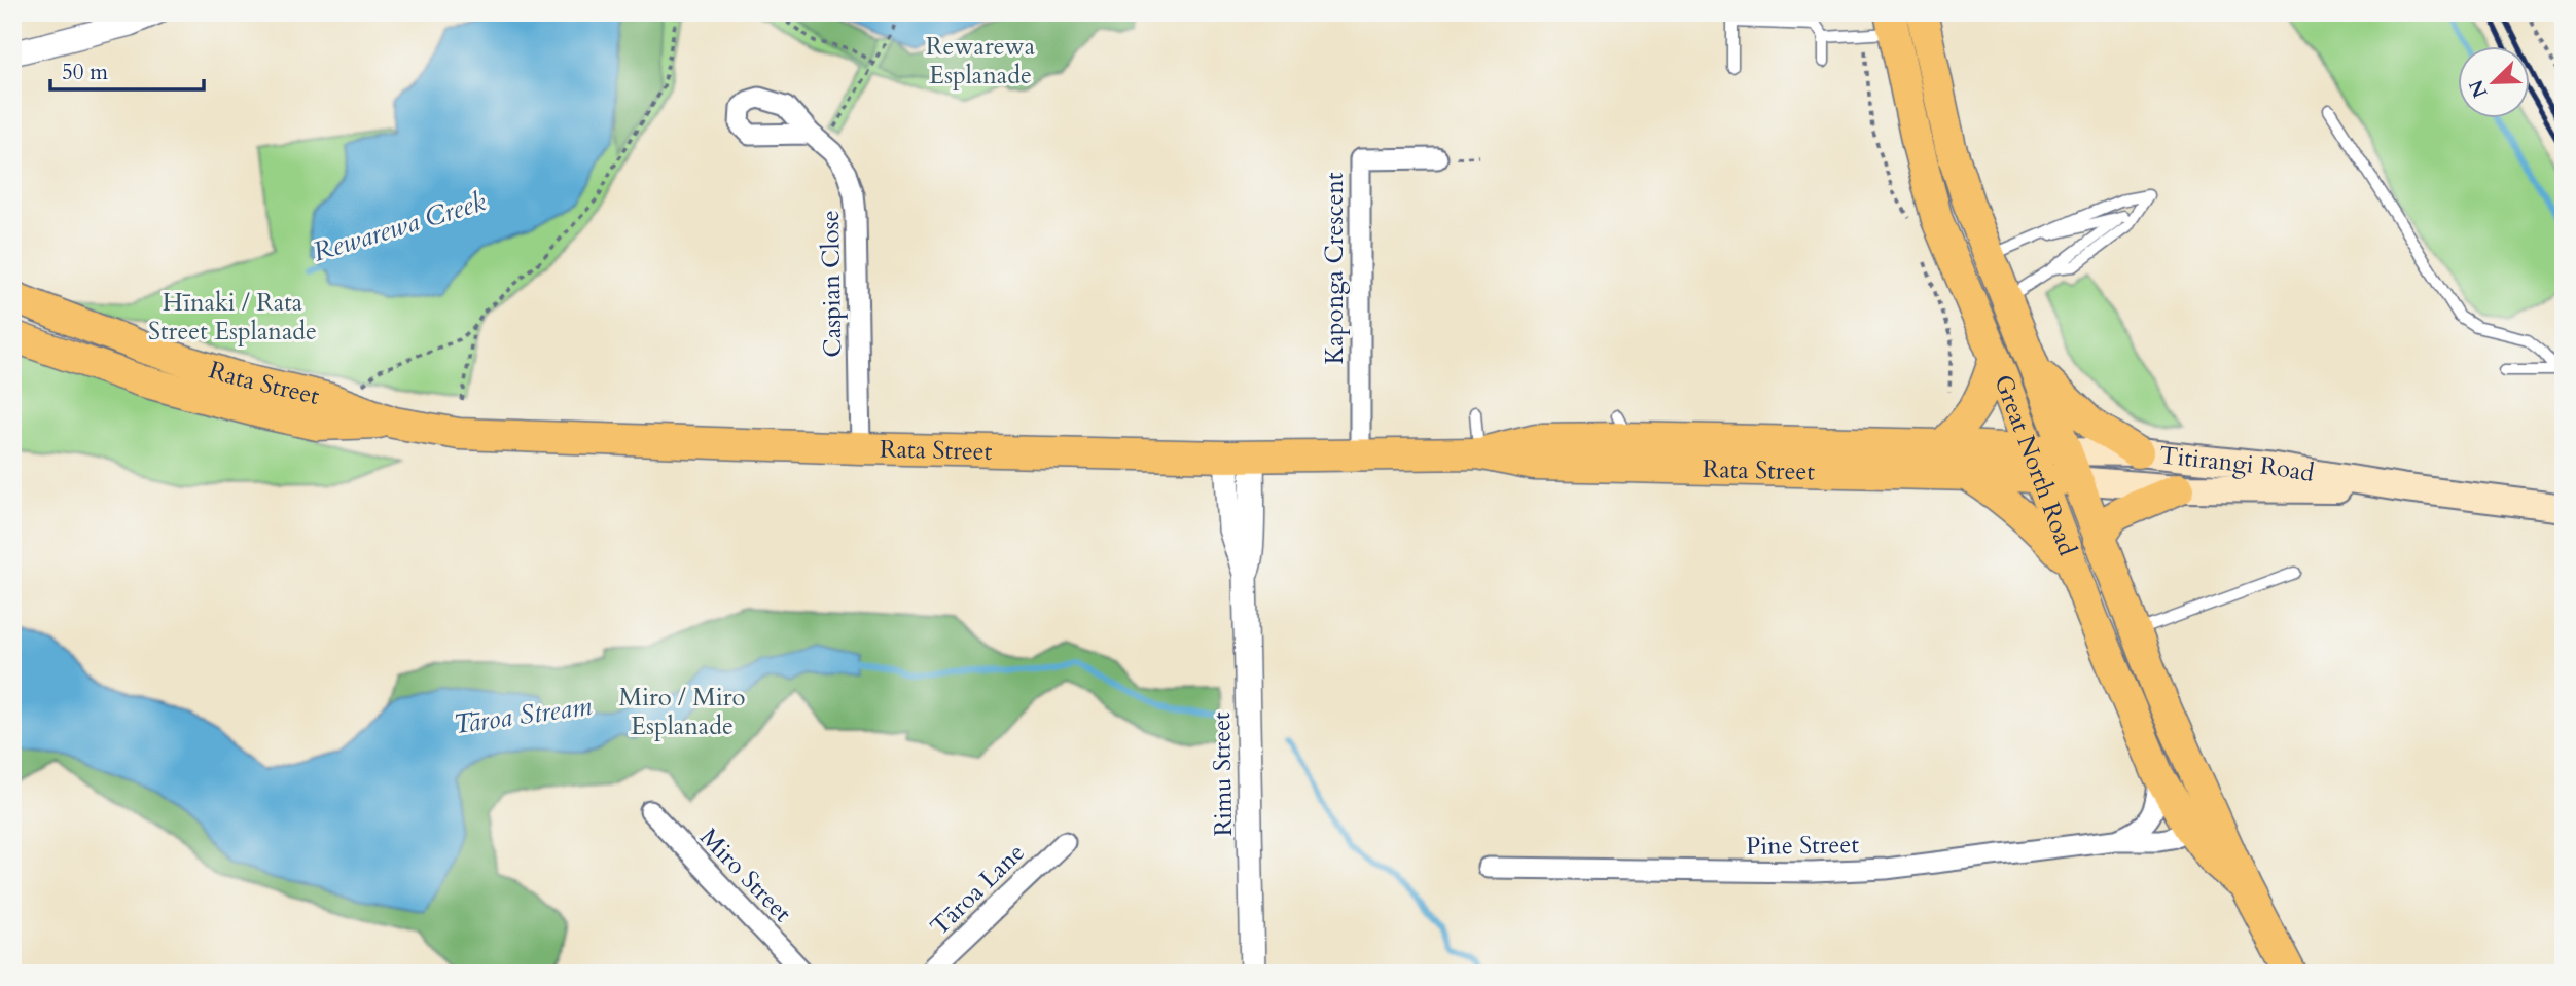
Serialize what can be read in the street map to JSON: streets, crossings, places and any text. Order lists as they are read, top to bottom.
{
  "streets": {
    "main road": ["Rata Street", "Titirangi Road", "Great North Road"],
    "street": [
      "Kaponga Crescent",
      "Caspian Close",
      "Rimu Street",
      "Pine Street",
      "Miro Street",
      "Tāroa Lane"
    ]
  },
  "crossings": [
    ["Kaponga Crescent", "Rata Street"],
    ["Caspian Close", "Rata Street"],
    ["Rata Street", "Titirangi Road"],
    ["Rata Street", "Great North Road"],
    ["Rata Street", "Rimu Street"],
    ["Titirangi Road", "Great North Road"],
    ["Great North Road", "Pine Street"]
  ],
  "water": ["Rewarewa Creek", "Tāroa Stream"],
  "parks": ["Rewarewa Esplanade", "Hīnaki / Rata Street Esplanade", "Miro / Miro Esplanade"],
  "scale_bar": "50 m",
  "north": "bottom left"
}
